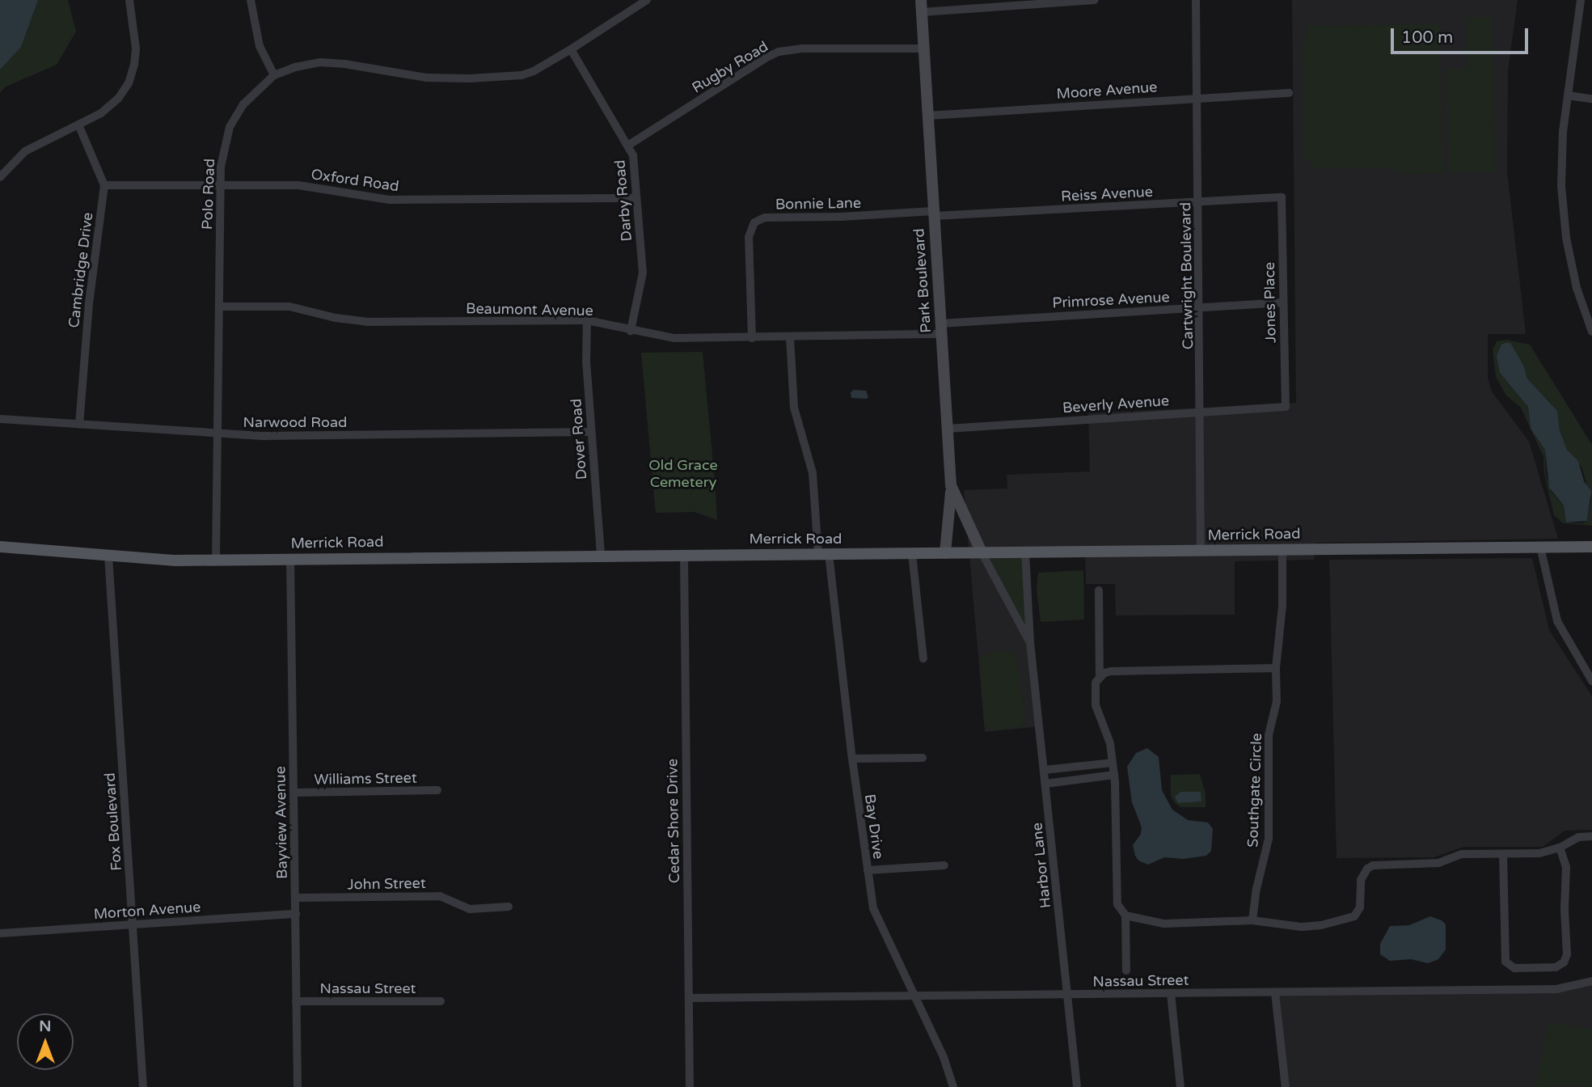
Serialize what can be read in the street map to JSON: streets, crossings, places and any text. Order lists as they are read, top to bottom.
{
  "streets": {
    "main road": ["Park Boulevard", "Merrick Road"],
    "street": [
      "Rugby Road",
      "Moore Avenue",
      "Oxford Road",
      "Polo Road",
      "Reiss Avenue",
      "Darby Road",
      "Bonnie Lane",
      "Cambridge Drive",
      "Cartwright Boulevard",
      "Primrose Avenue",
      "Jones Place",
      "Beaumont Avenue",
      "Beverly Avenue",
      "Narwood Road",
      "Dover Road",
      "Williams Street",
      "Southgate Circle",
      "Cedar Shore Drive",
      "Fox Boulevard",
      "Bayview Avenue",
      "Bay Drive",
      "Harbor Lane",
      "John Street",
      "Morton Avenue",
      "Nassau Street"
    ]
  },
  "crossings": [
    ["Rugby Road", "Darby Road"],
    ["Rugby Road", "Park Boulevard"],
    ["Moore Avenue", "Cartwright Boulevard"],
    ["Moore Avenue", "Park Boulevard"],
    ["Oxford Road", "Polo Road"],
    ["Oxford Road", "Darby Road"],
    ["Oxford Road", "Cambridge Drive"],
    ["Polo Road", "Darby Road"],
    ["Polo Road", "Beaumont Avenue"],
    ["Polo Road", "Narwood Road"],
    ["Polo Road", "Merrick Road"],
    ["Reiss Avenue", "Bonnie Lane"],
    ["Reiss Avenue", "Cartwright Boulevard"],
    ["Reiss Avenue", "Park Boulevard"],
    ["Reiss Avenue", "Jones Place"],
    ["Darby Road", "Beaumont Avenue"],
    ["Bonnie Lane", "Park Boulevard"],
    ["Bonnie Lane", "Beaumont Avenue"],
    ["Cambridge Drive", "Narwood Road"],
    ["Cartwright Boulevard", "Primrose Avenue"],
    ["Cartwright Boulevard", "Beverly Avenue"],
    ["Cartwright Boulevard", "Merrick Road"],
    ["Park Boulevard", "Primrose Avenue"],
    ["Park Boulevard", "Beaumont Avenue"],
    ["Park Boulevard", "Beverly Avenue"],
    ["Park Boulevard", "Merrick Road"],
    ["Park Boulevard", "Harbor Lane"],
    ["Primrose Avenue", "Jones Place"],
    ["Primrose Avenue", "Beaumont Avenue"],
    ["Jones Place", "Beverly Avenue"],
    ["Beaumont Avenue", "Dover Road"],
    ["Beaumont Avenue", "Bay Drive"],
    ["Narwood Road", "Dover Road"],
    ["Dover Road", "Merrick Road"],
    ["Merrick Road", "Southgate Circle"],
    ["Merrick Road", "Cedar Shore Drive"],
    ["Merrick Road", "Fox Boulevard"],
    ["Merrick Road", "Bayview Avenue"],
    ["Merrick Road", "Bay Drive"],
    ["Merrick Road", "Harbor Lane"],
    ["Williams Street", "Bayview Avenue"],
    ["Cedar Shore Drive", "Nassau Street"],
    ["Fox Boulevard", "Morton Avenue"],
    ["Bayview Avenue", "John Street"],
    ["Bayview Avenue", "Morton Avenue"],
    ["Bayview Avenue", "Nassau Street"],
    ["Bay Drive", "Nassau Street"],
    ["Harbor Lane", "Nassau Street"]
  ],
  "parks": ["Old Grace Cemetery"],
  "scale_bar": "100 m",
  "north": "top"
}
